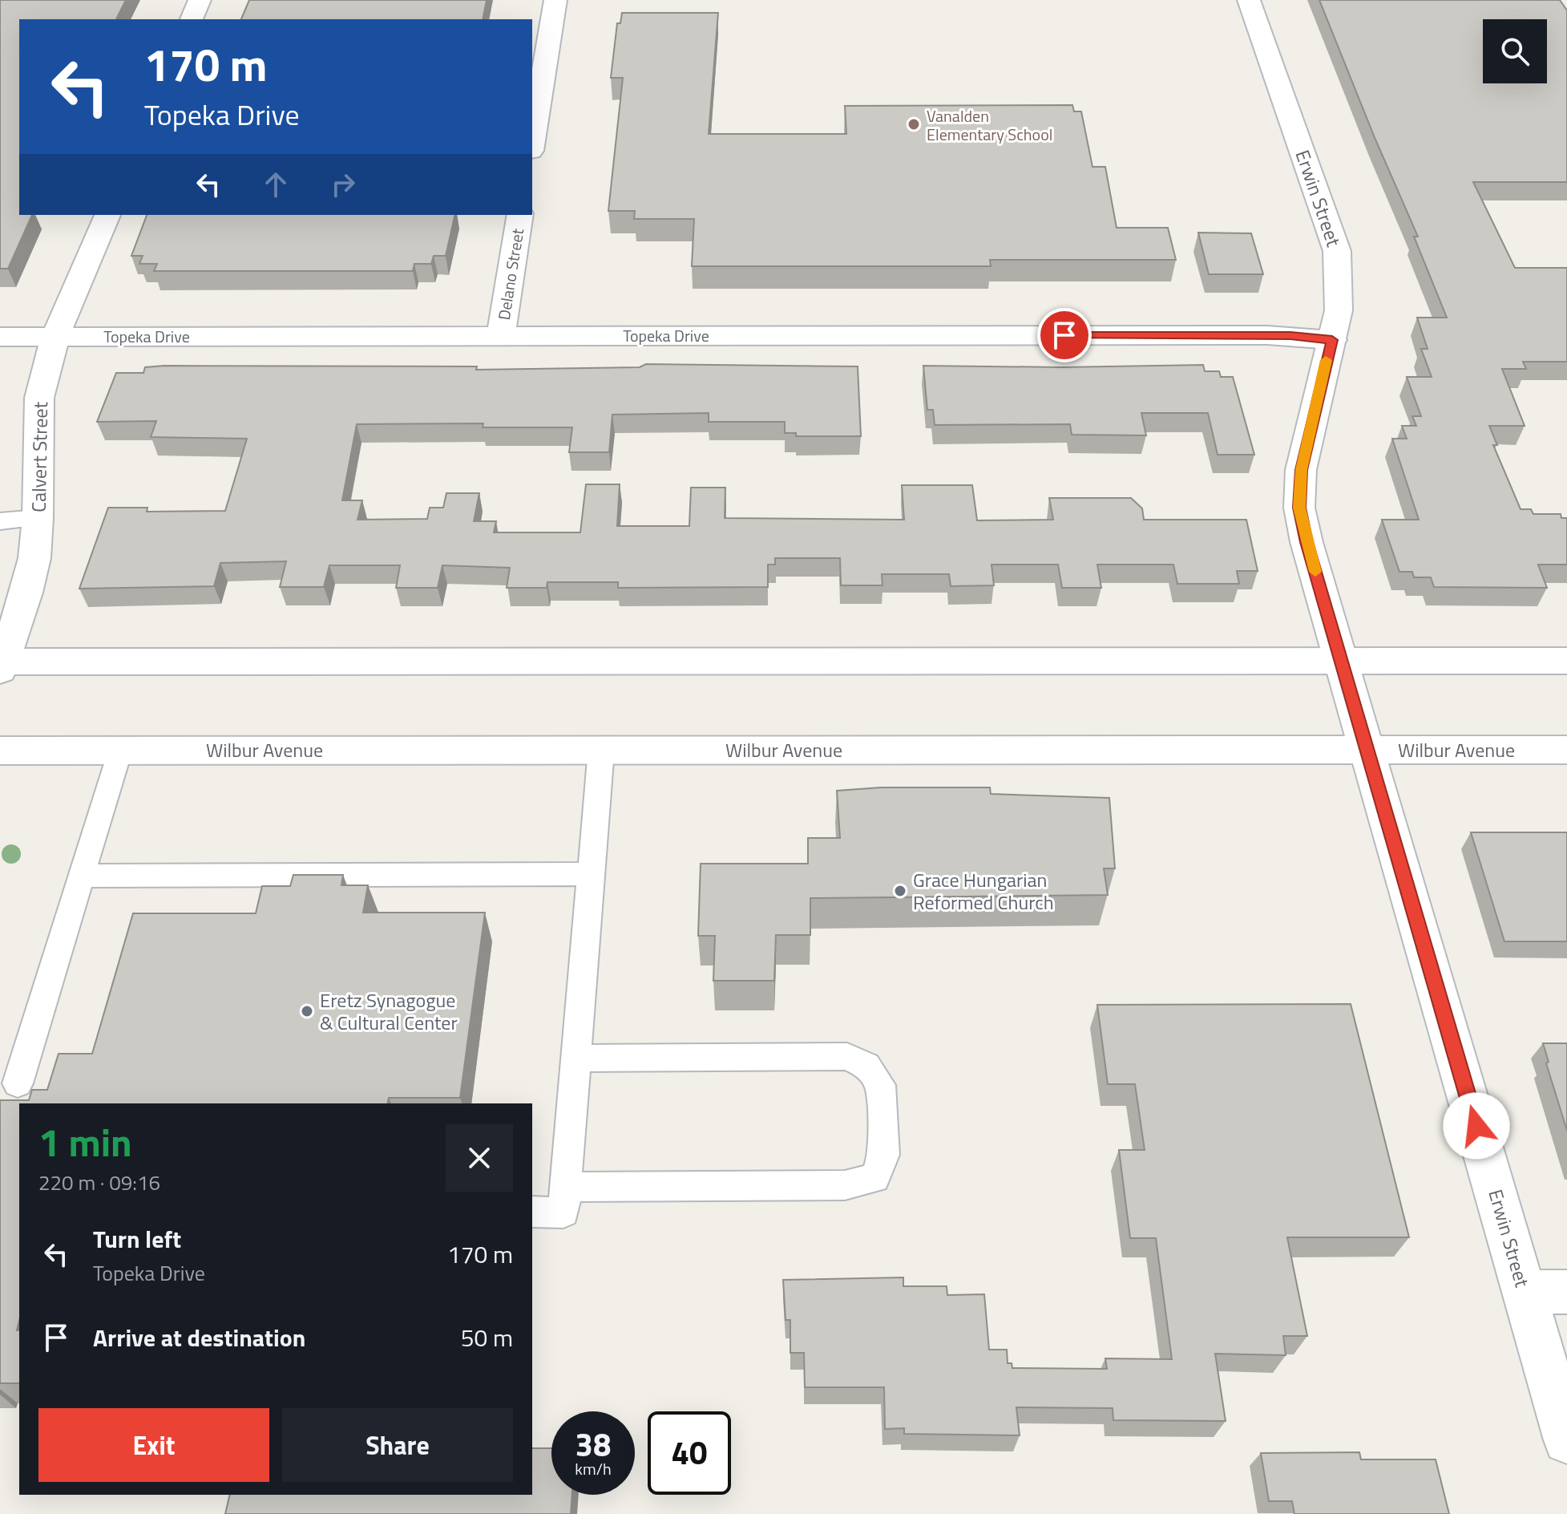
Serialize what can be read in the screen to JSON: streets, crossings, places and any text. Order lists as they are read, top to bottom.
{
  "streets": {
    "street": [
      "Erwin Street",
      "Delano Street",
      "Topeka Drive",
      "Calvert Street",
      "Wilbur Avenue"
    ]
  },
  "crossings": [
    ["Erwin Street", "Topeka Drive"],
    ["Erwin Street", "Wilbur Avenue"],
    ["Delano Street", "Topeka Drive"],
    ["Topeka Drive", "Calvert Street"]
  ],
  "places": ["Vanalden Elementary School", "Grace Hungarian Reformed Church", "Eretz Synagogue & Cultural Center"],
  "page": {
    "turn": ["170 m", "Topeka Drive"],
    "heading": ["1 min", "220 m · 09:16"],
    "list": [
      {
        "name": "Turn left",
        "note": "Topeka Drive",
        "value": "170 m"
      },
      {
        "name": "Arrive at destination",
        "value": "50 m"
      }
    ],
    "buttons": ["Exit", "Share"],
    "speed": "38 km/h",
    "limit": "40"
  }
}
